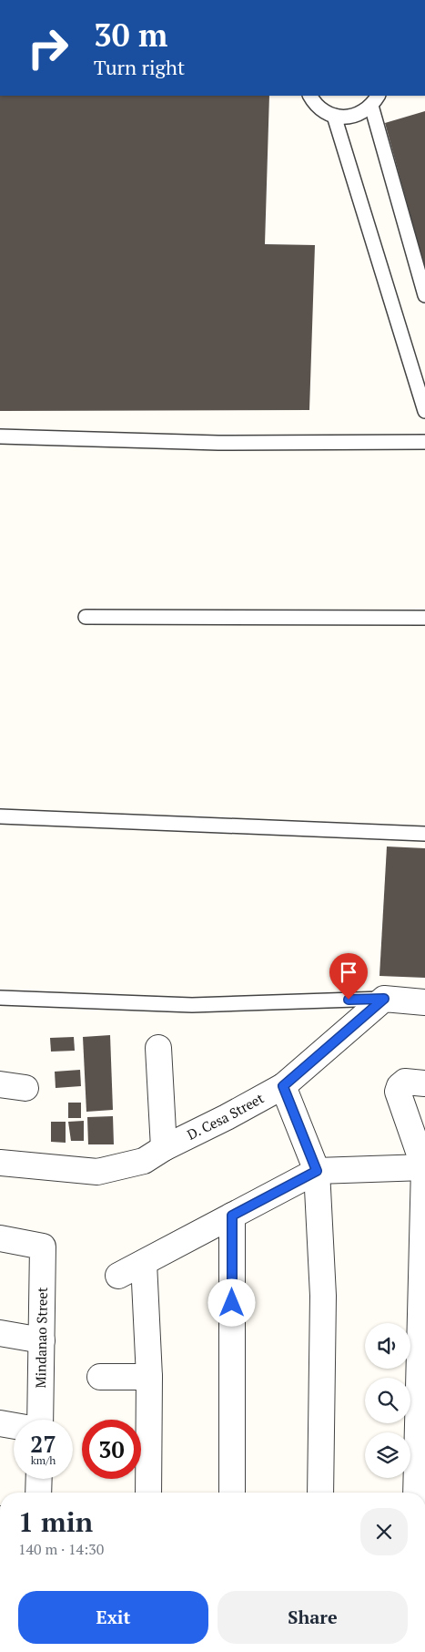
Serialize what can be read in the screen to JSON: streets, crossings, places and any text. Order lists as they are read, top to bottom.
{
  "streets": {
    "street": ["D. Cesa Street", "Mindanao Street"]
  },
  "page": {
    "turn": ["30 m", "Turn right"],
    "speed": "27 km/h",
    "limit": "30",
    "heading": ["1 min", "140 m · 14:30"],
    "buttons": ["Exit", "Share"]
  }
}
